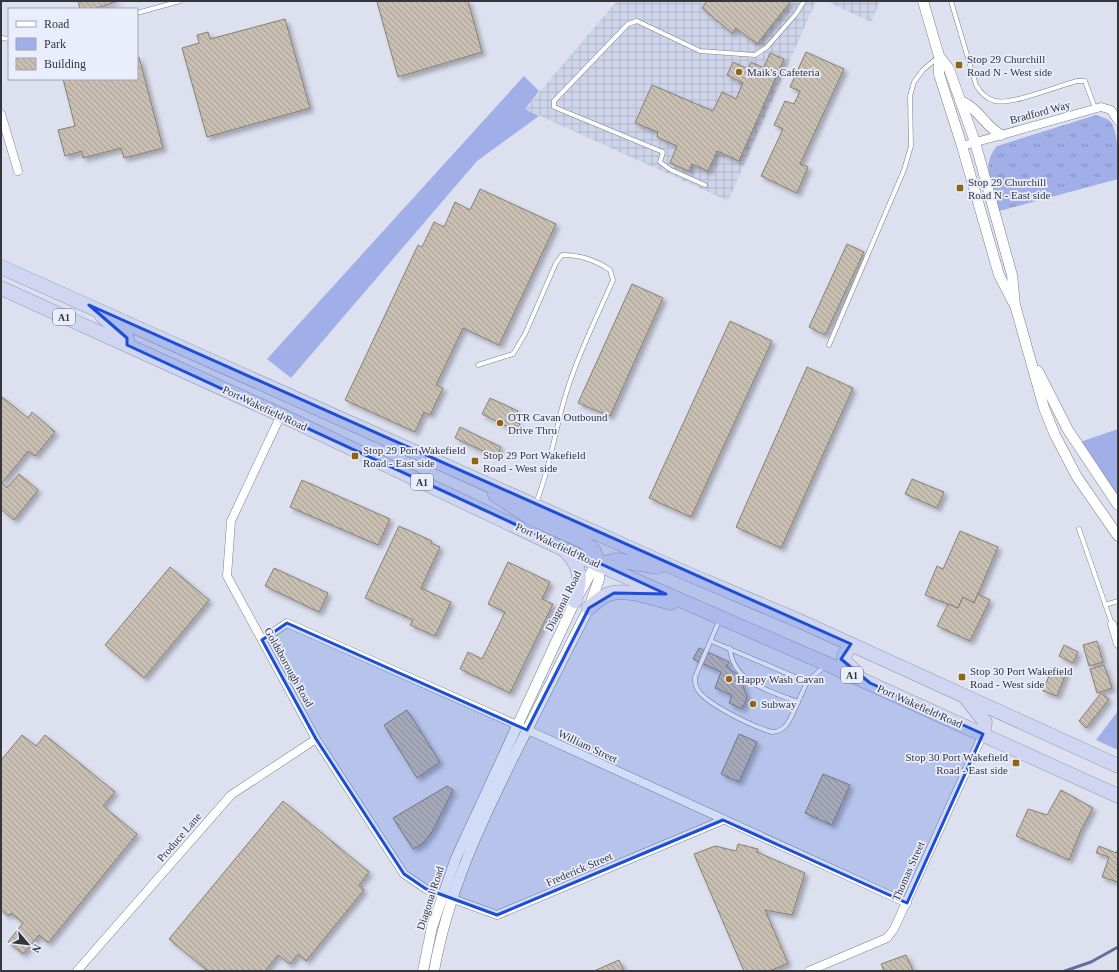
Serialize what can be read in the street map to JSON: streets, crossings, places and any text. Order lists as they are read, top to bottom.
{
  "streets": {
    "highway": ["A1", "Port Wakefield Road"],
    "street": [
      "Bradford Way",
      "Diagonal Road",
      "Goldsborough Road",
      "William Street",
      "Produce Lane",
      "Frederick Street",
      "Thomas Street"
    ]
  },
  "crossings": [
    ["Port Wakefield Road", "Diagonal Road"],
    ["Port Wakefield Road", "Goldsborough Road"],
    ["Port Wakefield Road", "Thomas Street"],
    ["Diagonal Road", "Goldsborough Road"],
    ["Diagonal Road", "William Street"],
    ["Diagonal Road", "Frederick Street"],
    ["Goldsborough Road", "William Street"],
    ["Goldsborough Road", "Produce Lane"],
    ["Goldsborough Road", "Frederick Street"],
    ["William Street", "Frederick Street"],
    ["William Street", "Thomas Street"]
  ],
  "places": {
    "transit": [
      "Stop 29 Churchill Road N - West side",
      "Stop 29 Churchill Road N - East side",
      "Stop 29 Port Wakefield Road - East side",
      "Stop 29 Port Wakefield Road - West side",
      "Stop 30 Port Wakefield Road - West side",
      "Stop 30 Port Wakefield Road - East side"
    ],
    "other": [
      "Maik's Cafeteria",
      "OTR Cavan Outbound Drive Thru",
      "Happy Wash Cavan",
      "Subway"
    ]
  },
  "legend": ["Road", "Park", "Building"],
  "north": "bottom right"
}
